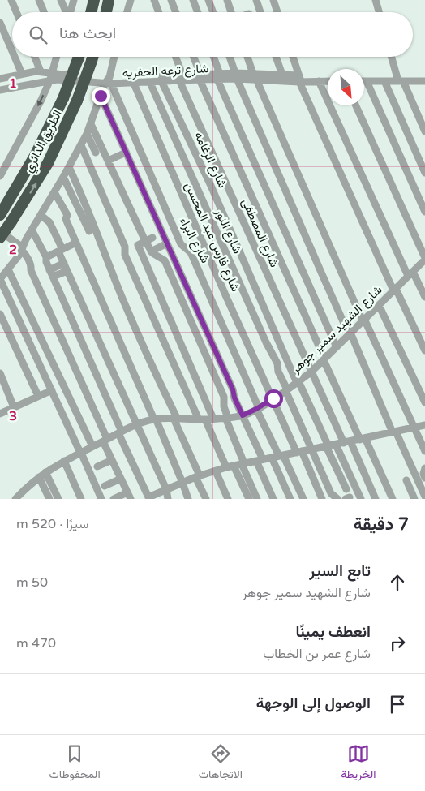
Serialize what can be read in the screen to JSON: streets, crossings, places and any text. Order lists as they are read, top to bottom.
{
  "streets": {
    "highway": ["الطريق الدائري"],
    "street": [
      "شارع ترعه الحفريه",
      "شارع الرغامه",
      "شارع النور",
      "شارع المصطفى",
      "شارع فارس عبد المحسن",
      "شارع البراء",
      "شارع الشهيد سمير جوهر"
    ]
  },
  "crossings": [
    ["شارع ترعه الحفريه", "شارع الرغامه"],
    ["شارع ترعه الحفريه", "شارع النور"],
    ["شارع ترعه الحفريه", "شارع المصطفى"],
    ["شارع ترعه الحفريه", "شارع فارس عبد المحسن"],
    ["شارع ترعه الحفريه", "شارع البراء"],
    ["شارع الرغامه", "شارع المصطفى"],
    ["شارع الرغامه", "شارع الشهيد سمير جوهر"],
    ["شارع النور", "شارع الشهيد سمير جوهر"],
    ["شارع المصطفى", "شارع الشهيد سمير جوهر"],
    ["شارع فارس عبد المحسن", "شارع الشهيد سمير جوهر"],
    ["شارع البراء", "شارع الشهيد سمير جوهر"]
  ],
  "north": "bottom right",
  "page": {
    "search": "ابحث هنا",
    "heading": ["7 دقيقة", "سيرًا · 520 m"],
    "list": [
      ["تابع السير", "شارع الشهيد سمير جوهر", "50 m"],
      ["انعطف يمينًا", "شارع عمر بن الخطاب", "470 m"],
      "الوصول إلى الوجهة"
    ],
    "nav": ["الخريطة", "الاتجاهات", "المحفوظات"]
  },
  "grid": {
    "rows": ["1", "2", "3"]
  }
}
